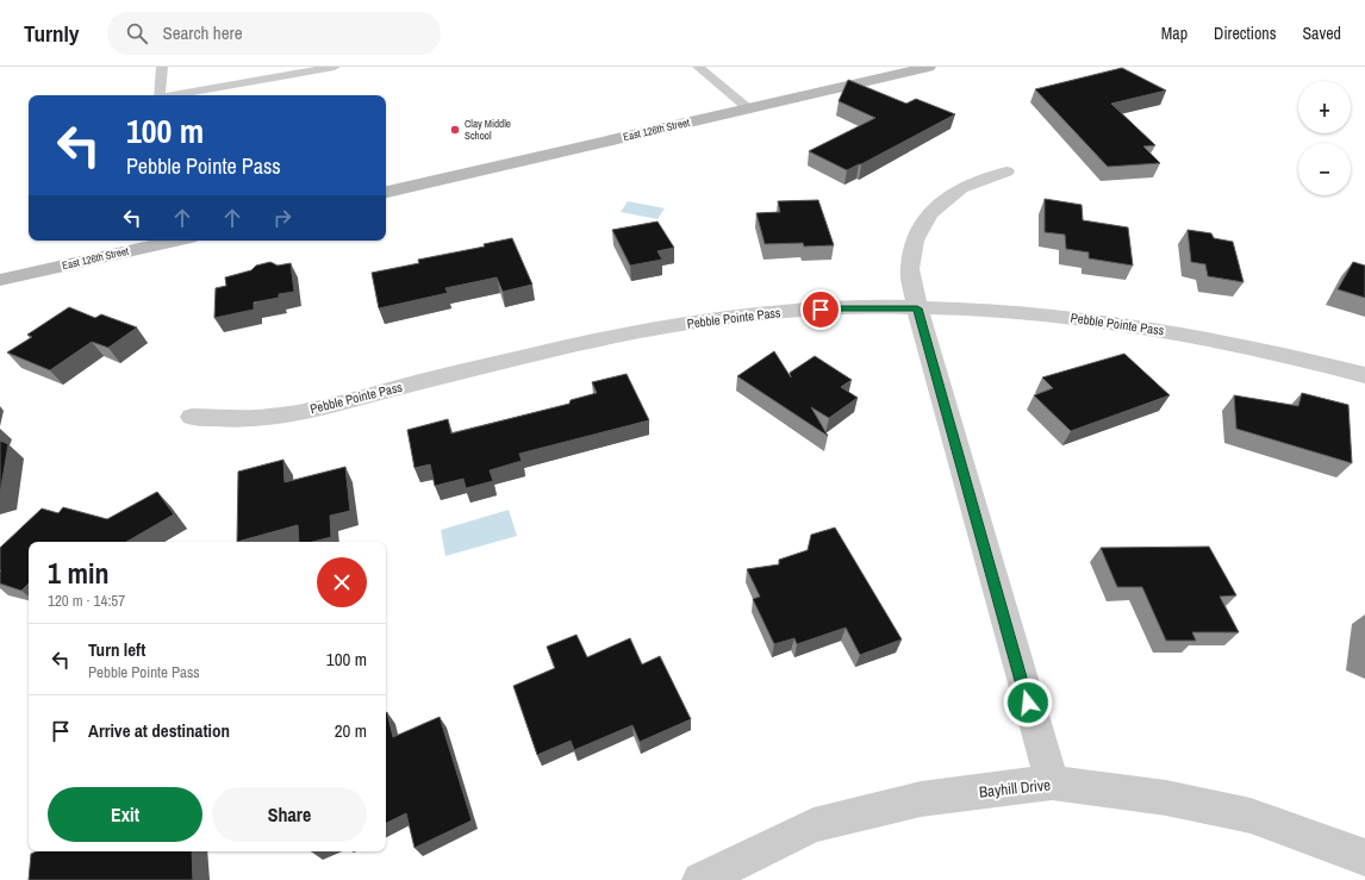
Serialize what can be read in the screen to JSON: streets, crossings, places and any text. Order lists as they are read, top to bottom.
{
  "streets": {
    "street": ["East 126th Street", "Pebble Pointe Pass", "Bayhill Drive"]
  },
  "places": ["Clay Middle School"],
  "page": {
    "header": "Turnly",
    "search": "Search here",
    "nav": ["Map", "Directions", "Saved"],
    "map_buttons": ["+", "−"],
    "turn": ["100 m", "Pebble Pointe Pass"],
    "heading": ["1 min", "120 m · 14:57"],
    "list": [
      {
        "name": "Turn left",
        "note": "Pebble Pointe Pass",
        "value": "100 m"
      },
      {
        "name": "Arrive at destination",
        "value": "20 m"
      }
    ],
    "buttons": ["Exit", "Share"]
  }
}
